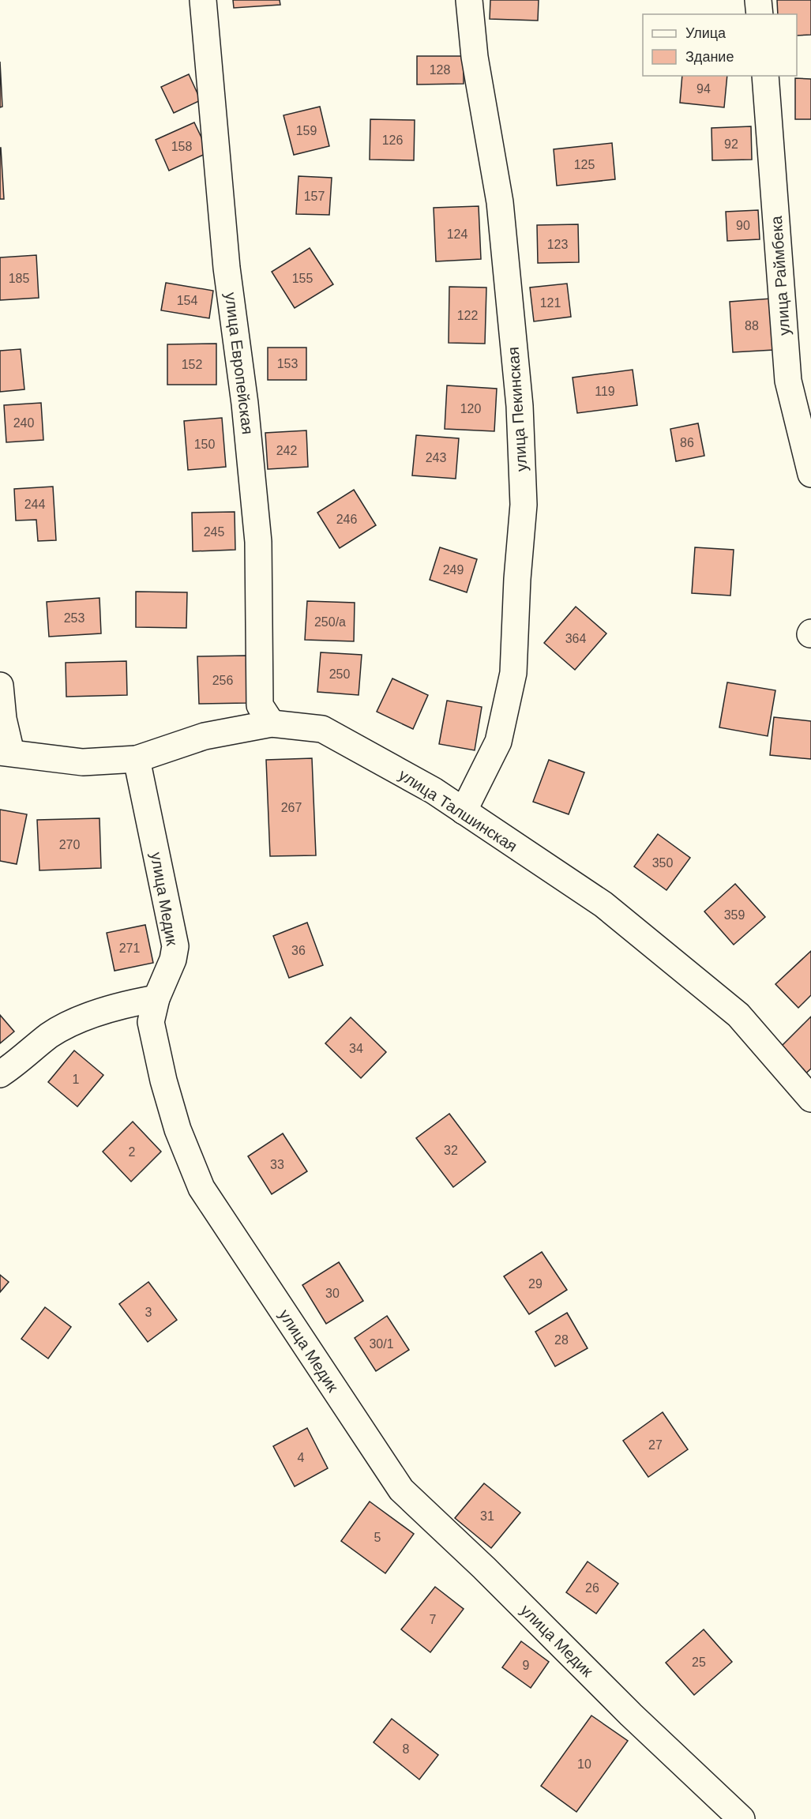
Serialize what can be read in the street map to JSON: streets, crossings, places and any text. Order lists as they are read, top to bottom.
{
  "streets": {
    "street": [
      "улица Раймбека",
      "улица Европейская",
      "улица Пекинская",
      "улица Талшинская",
      "улица Медик"
    ]
  },
  "crossings": [
    ["улица Европейская", "улица Талшинская"],
    ["улица Пекинская", "улица Талшинская"],
    ["улица Талшинская", "улица Медик"]
  ],
  "house_numbers": [
    "128",
    "94",
    "159",
    "126",
    "92",
    "158",
    "125",
    "157",
    "90",
    "124",
    "123",
    "185",
    "155",
    "154",
    "121",
    "122",
    "88",
    "153",
    "152",
    "119",
    "120",
    "240",
    "86",
    "150",
    "242",
    "243",
    "244",
    "246",
    "245",
    "249",
    "253",
    "250/а",
    "364",
    "250",
    "256",
    "267",
    "270",
    "350",
    "359",
    "271",
    "36",
    "34",
    "1",
    "32",
    "2",
    "33",
    "29",
    "30",
    "3",
    "28",
    "30/1",
    "27",
    "4",
    "31",
    "5",
    "26",
    "7",
    "25",
    "9",
    "8",
    "10"
  ],
  "legend": ["Улица", "Здание"]
}
